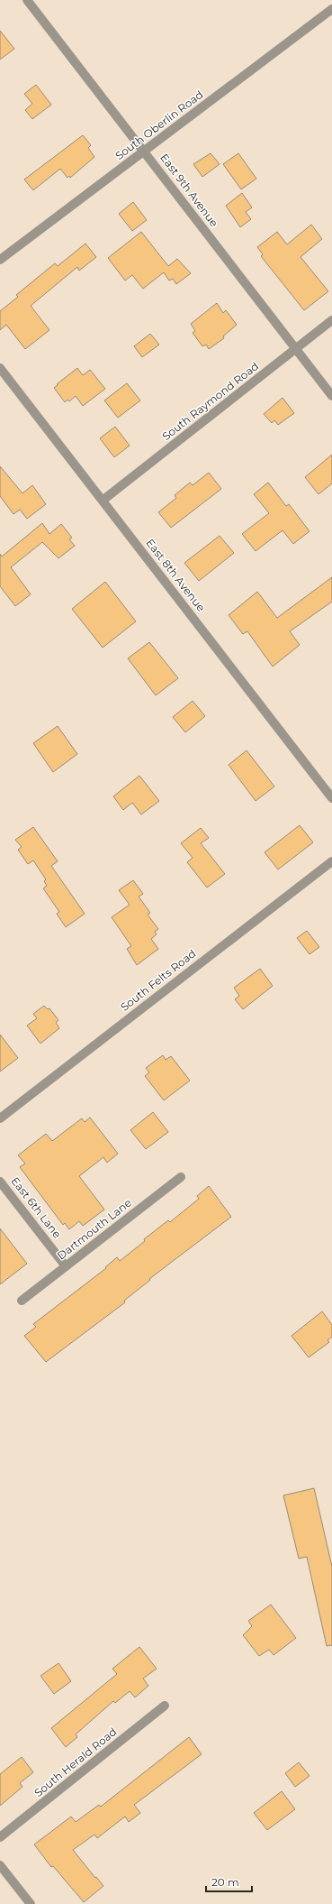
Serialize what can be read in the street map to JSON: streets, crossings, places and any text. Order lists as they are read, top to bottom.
{
  "streets": {
    "street": [
      "South Oberlin Road",
      "East 9th Avenue",
      "South Raymond Road",
      "East 8th Avenue",
      "South Felts Road",
      "East 6th Lane",
      "Dartmouth Lane",
      "South Herald Road"
    ]
  },
  "crossings": [
    ["South Oberlin Road", "East 9th Avenue"],
    ["East 9th Avenue", "South Raymond Road"],
    ["South Raymond Road", "East 8th Avenue"],
    ["East 6th Lane", "Dartmouth Lane"]
  ],
  "scale_bar": "20 m"
}
